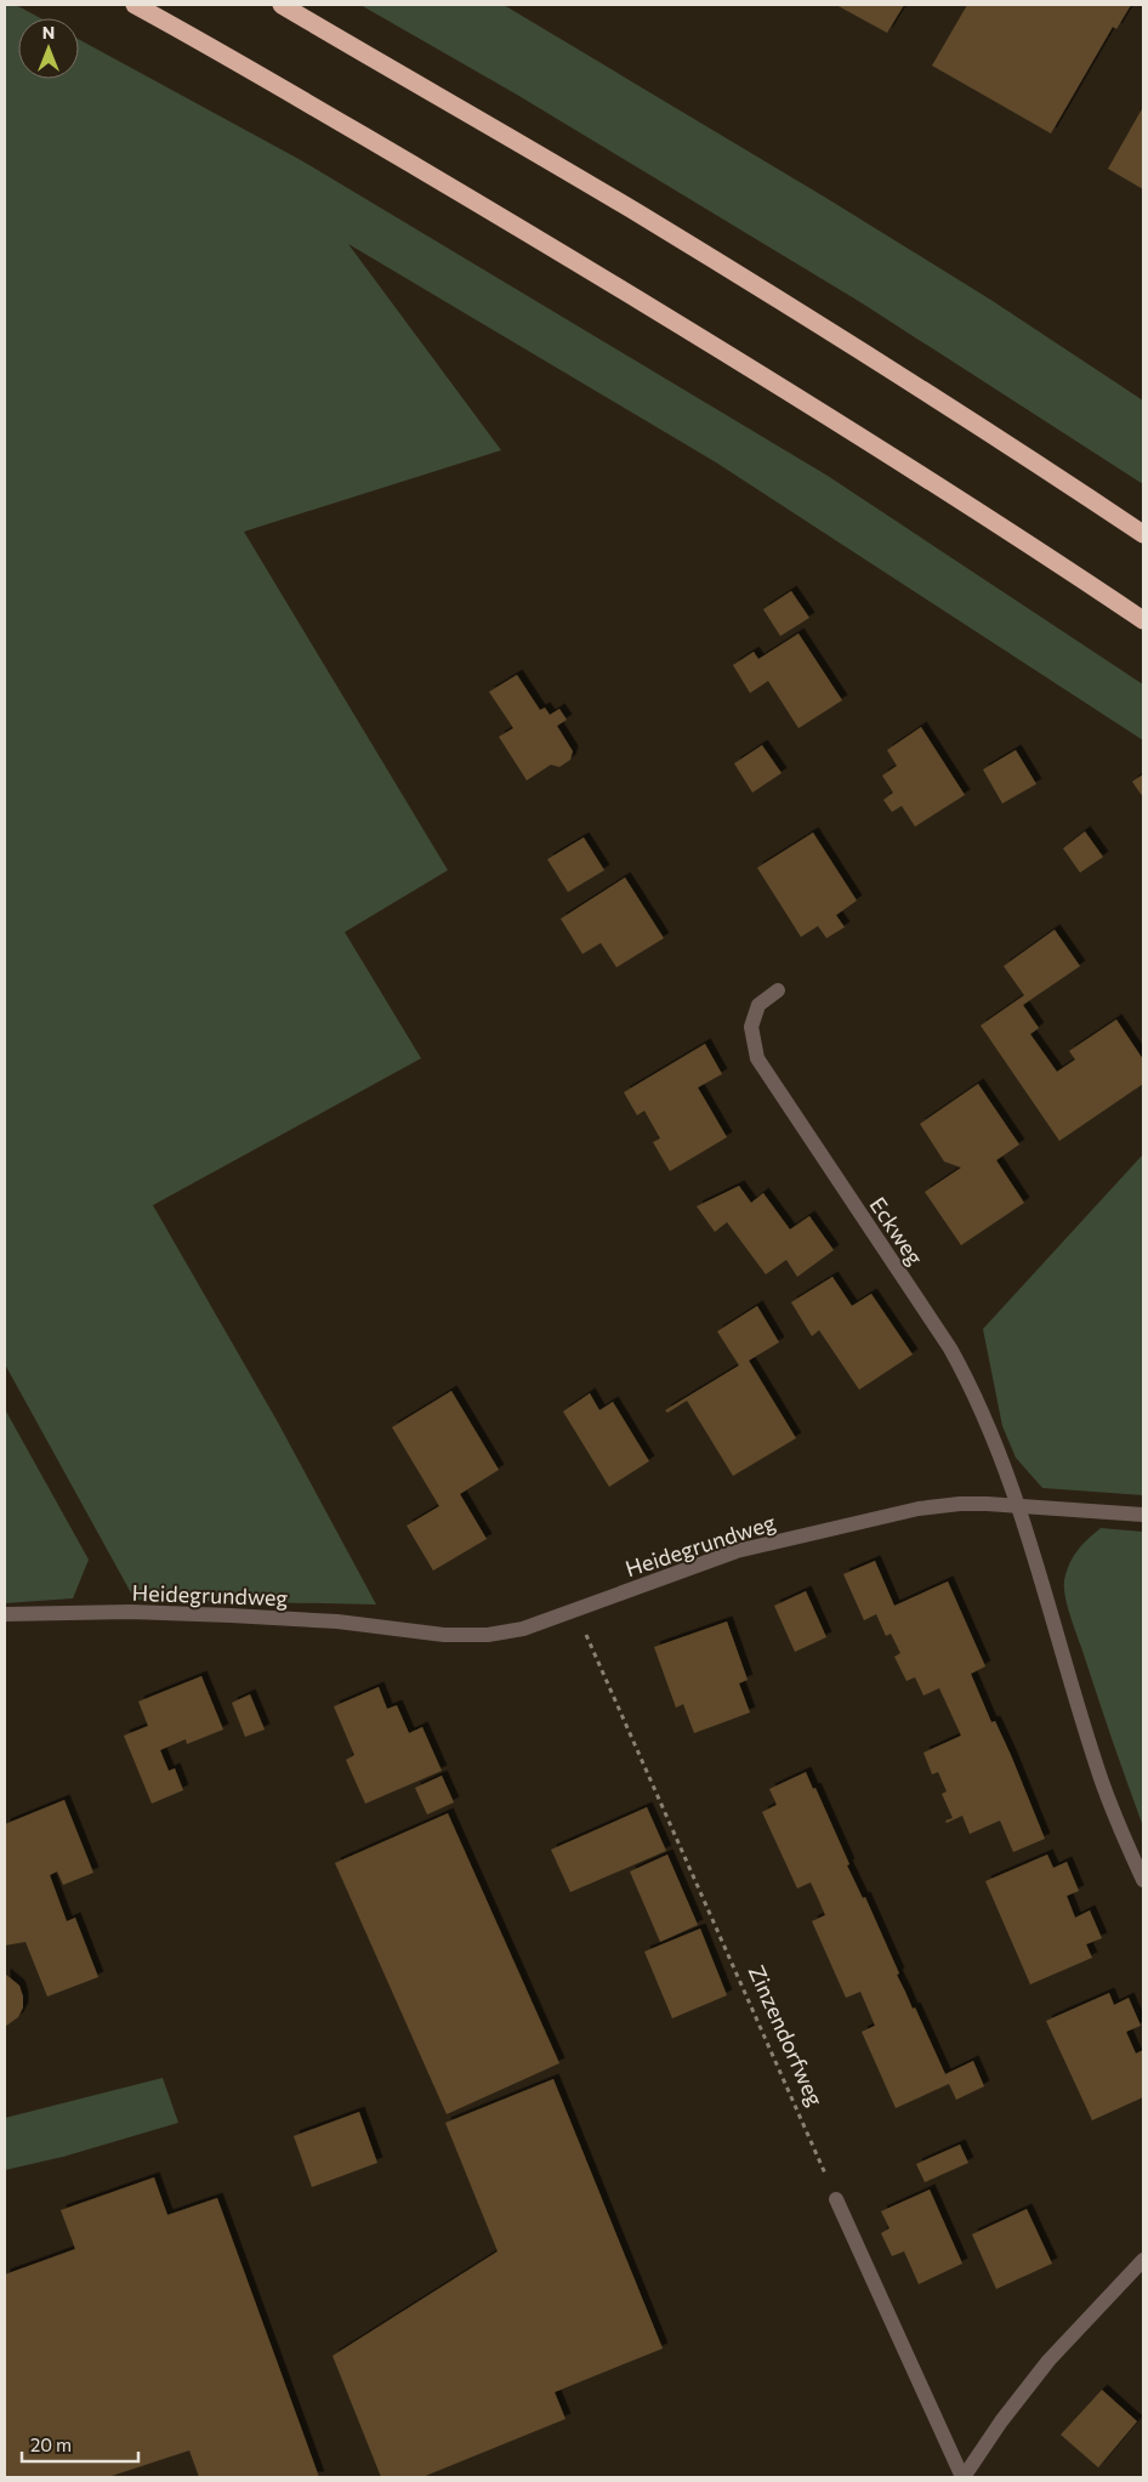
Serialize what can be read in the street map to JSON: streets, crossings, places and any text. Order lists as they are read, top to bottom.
{
  "streets": {
    "street": ["Eckweg", "Heidegrundweg"],
    "path": ["Zinzendorfweg"]
  },
  "crossings": [
    ["Eckweg", "Heidegrundweg"],
    ["Heidegrundweg", "Zinzendorfweg"]
  ],
  "scale_bar": "20 m",
  "north": "top"
}
